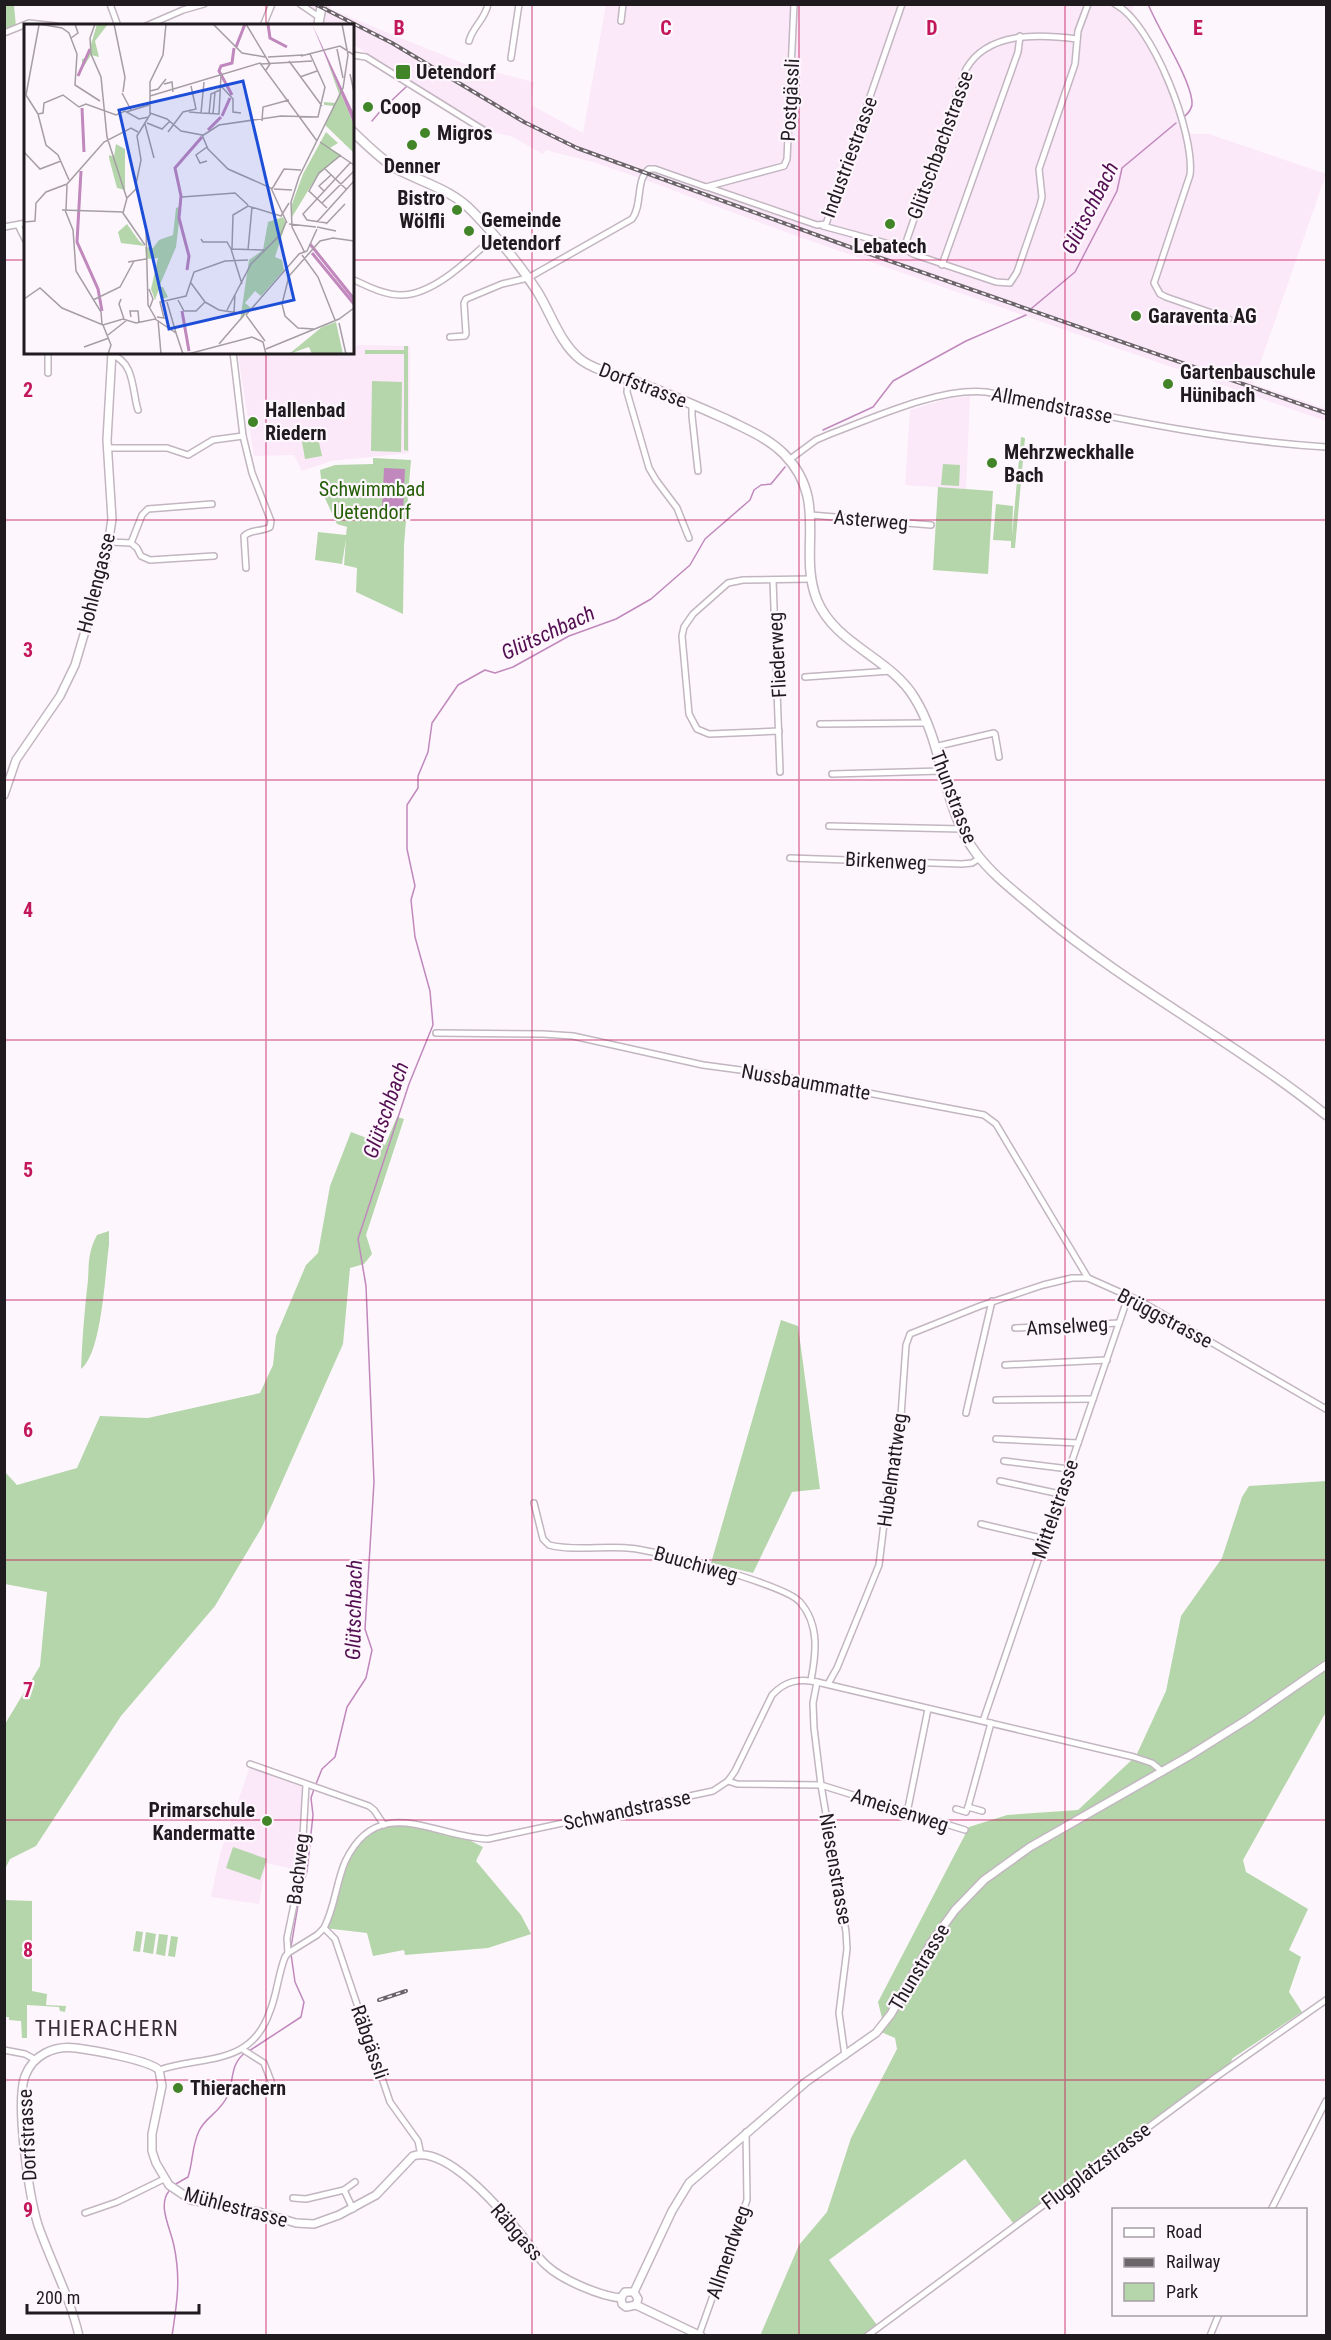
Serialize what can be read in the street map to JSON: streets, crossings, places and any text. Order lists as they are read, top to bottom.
{
  "streets": {
    "main road": ["Dorfstrasse", "Thunstrasse"],
    "street": [
      "Postgässli",
      "Glütschbachstrasse",
      "Industriestrasse",
      "Allmendstrasse",
      "Asterweg",
      "Hohlengasse",
      "Fliederweg",
      "Birkenweg",
      "Nussbaummatte",
      "Brüggstrasse",
      "Amselweg",
      "Hubelmattweg",
      "Mittelstrasse",
      "Buuchiweg",
      "Schwandstrasse",
      "Ameisenweg",
      "Bachweg",
      "Niesenstrasse",
      "Räbgässli",
      "Flugplatzstrasse",
      "Mühlestrasse",
      "Räbgass",
      "Allmendweg"
    ]
  },
  "crossings": [
    ["Postgässli", "Industriestrasse"],
    ["Dorfstrasse", "Allmendstrasse"],
    ["Dorfstrasse", "Thunstrasse"],
    ["Dorfstrasse", "Mühlestrasse"],
    ["Allmendstrasse", "Thunstrasse"],
    ["Asterweg", "Thunstrasse"],
    ["Thunstrasse", "Birkenweg"],
    ["Thunstrasse", "Niesenstrasse"],
    ["Thunstrasse", "Räbgass"],
    ["Thunstrasse", "Allmendweg"],
    ["Nussbaummatte", "Brüggstrasse"],
    ["Brüggstrasse", "Hubelmattweg"],
    ["Brüggstrasse", "Mittelstrasse"],
    ["Amselweg", "Mittelstrasse"],
    ["Buuchiweg", "Niesenstrasse"],
    ["Schwandstrasse", "Ameisenweg"],
    ["Ameisenweg", "Niesenstrasse"],
    ["Räbgässli", "Mühlestrasse"],
    ["Räbgässli", "Räbgass"],
    ["Mühlestrasse", "Räbgass"]
  ],
  "districts": ["THIERACHERN"],
  "water": ["Glütschbach"],
  "parks": ["Schwimmbad Uetendorf"],
  "places": {
    "transit": ["Uetendorf"],
    "other": [
      "Coop",
      "Migros",
      "Denner",
      "Bistro Wölfli",
      "Lebatech",
      "Gemeinde Uetendorf",
      "Garaventa AG",
      "Gartenbauschule Hünibach",
      "Hallenbad Riedern",
      "Mehrzweckhalle Bach",
      "Primarschule Kandermatte",
      "Thierachern"
    ]
  },
  "legend": ["Road", "Railway", "Park"],
  "scale_bar": "200 m",
  "grid": {
    "columns": [
      "B",
      "C",
      "D",
      "E"
    ],
    "rows": [
      "2",
      "3",
      "4",
      "5",
      "6",
      "7",
      "8",
      "9"
    ]
  }
}
